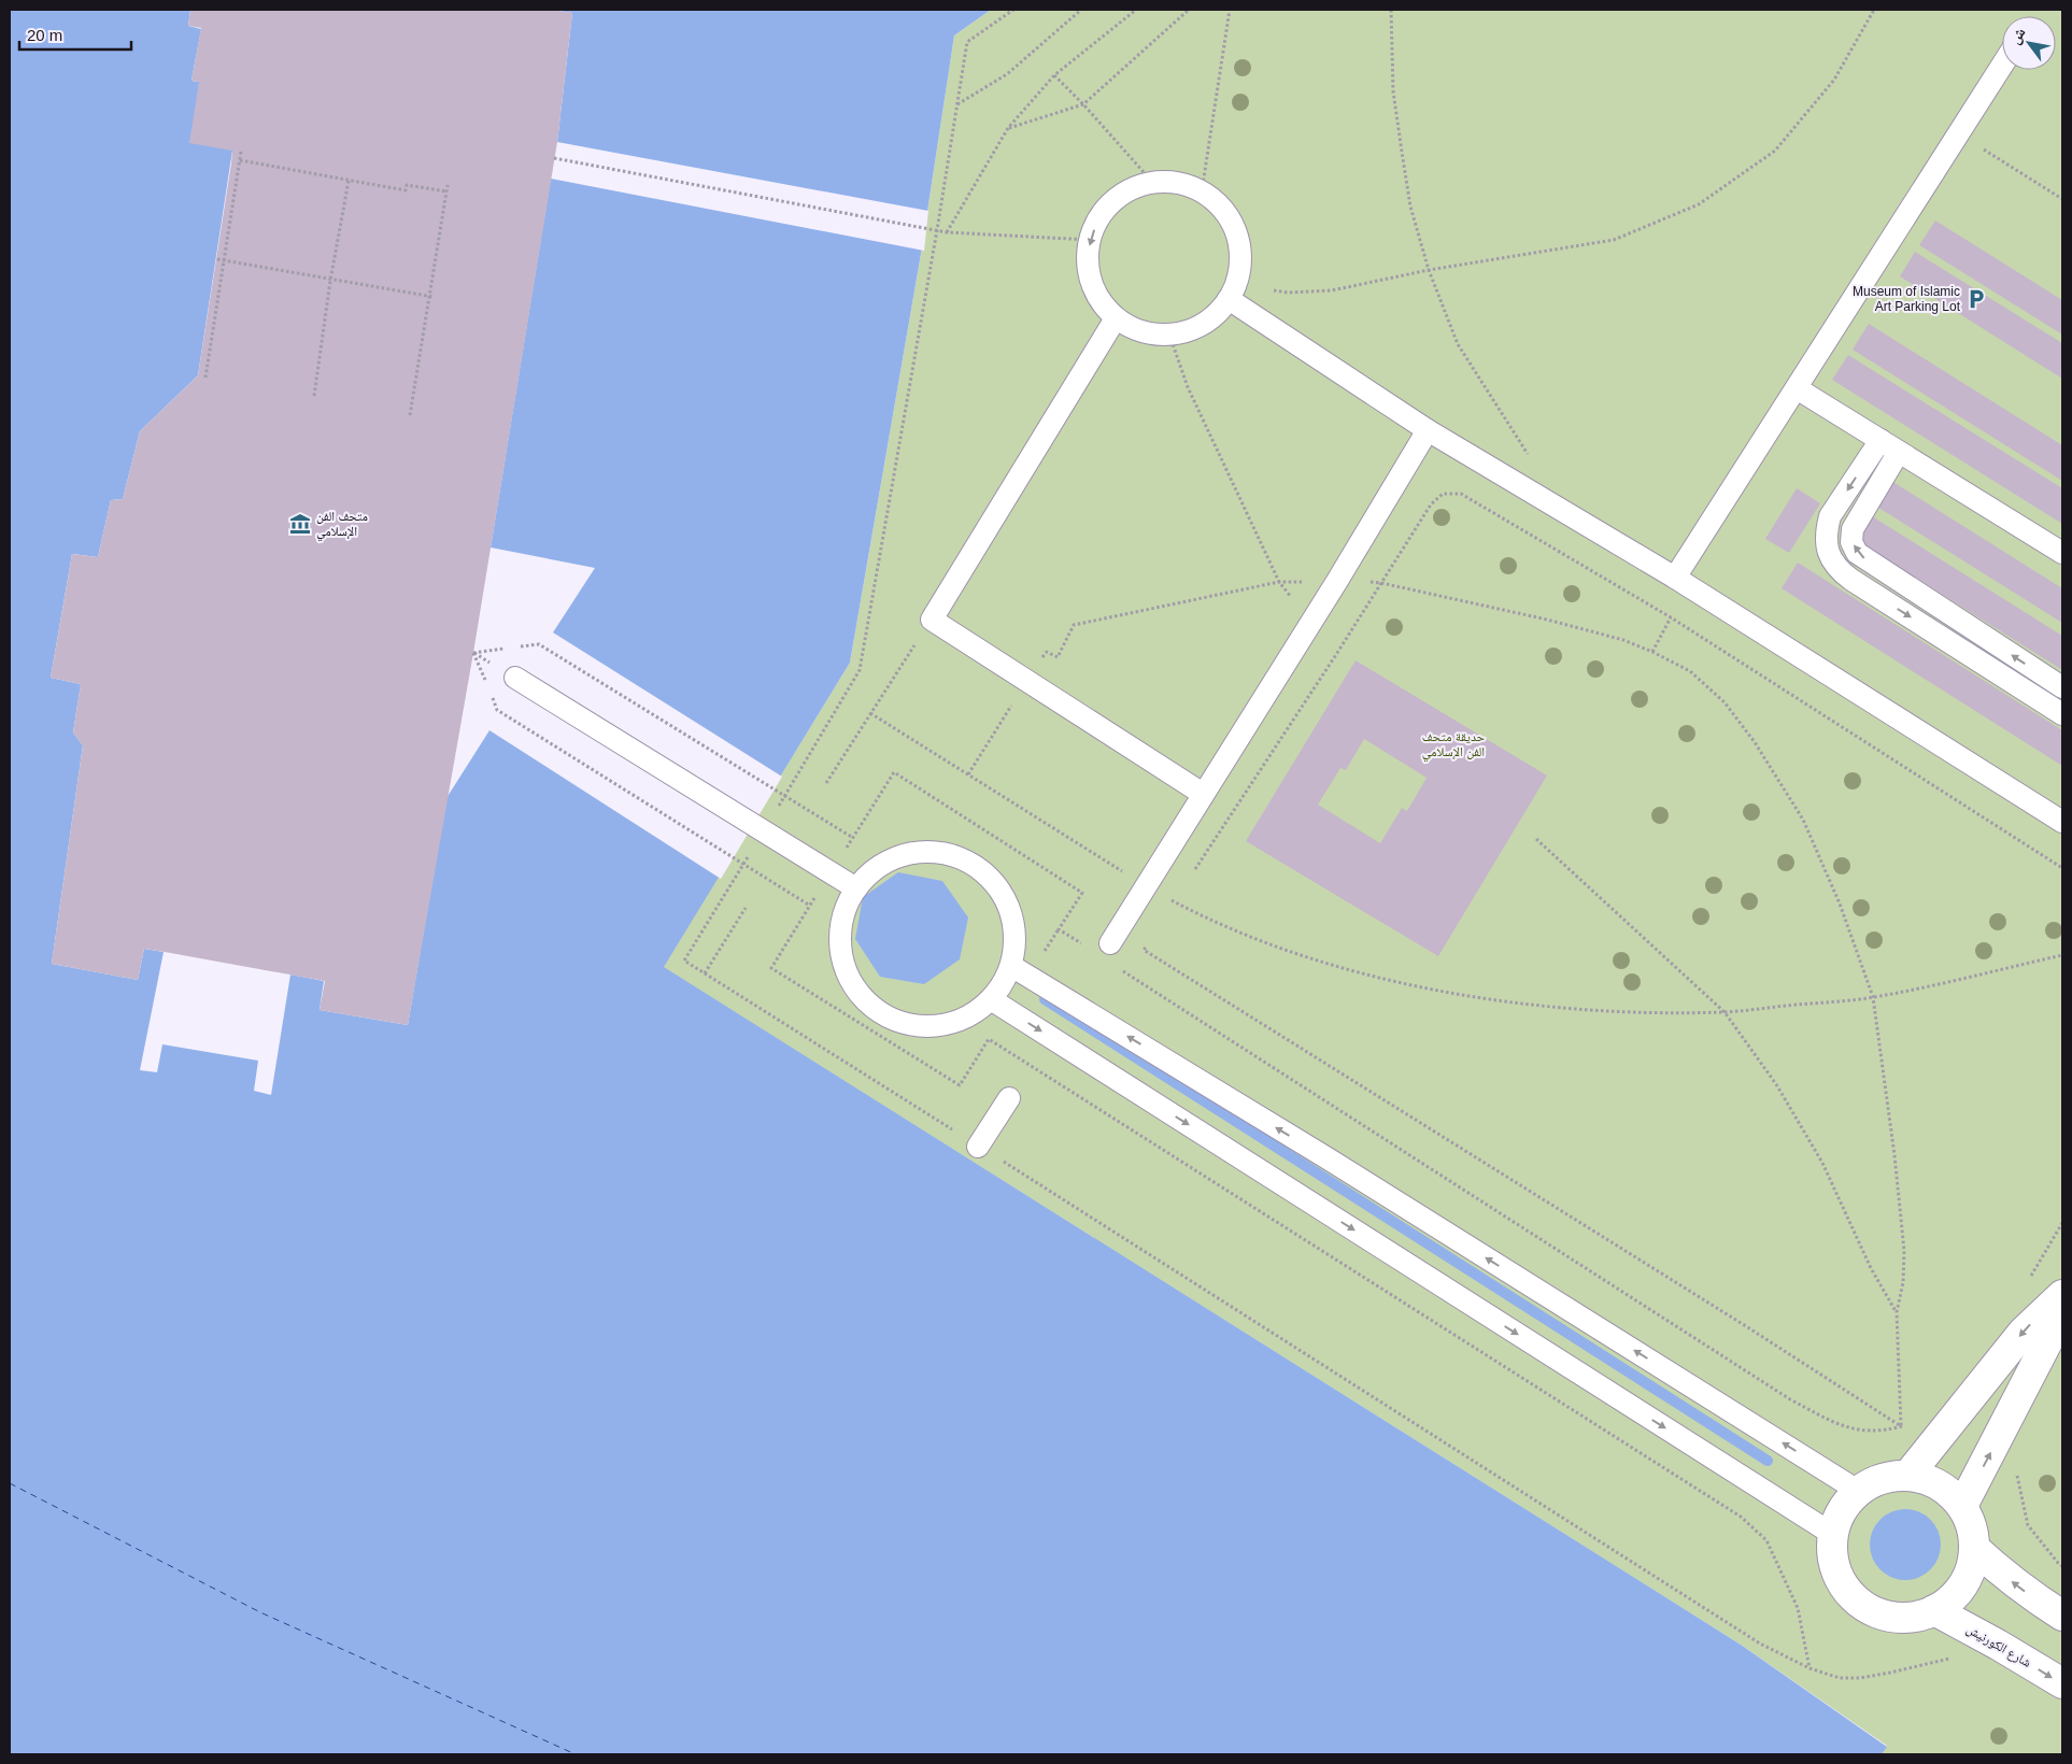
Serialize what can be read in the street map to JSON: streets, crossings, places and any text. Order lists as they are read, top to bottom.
{
  "streets": {
    "street": ["شارع الكورنيش"]
  },
  "parks": ["حديقة متحف الفن الإسلامي"],
  "places": {
    "parking": ["Museum of Islamic Art Parking Lot"],
    "museum": ["متحف الفن الإسلامي"]
  },
  "scale_bar": "20 m",
  "north": "top left"
}
